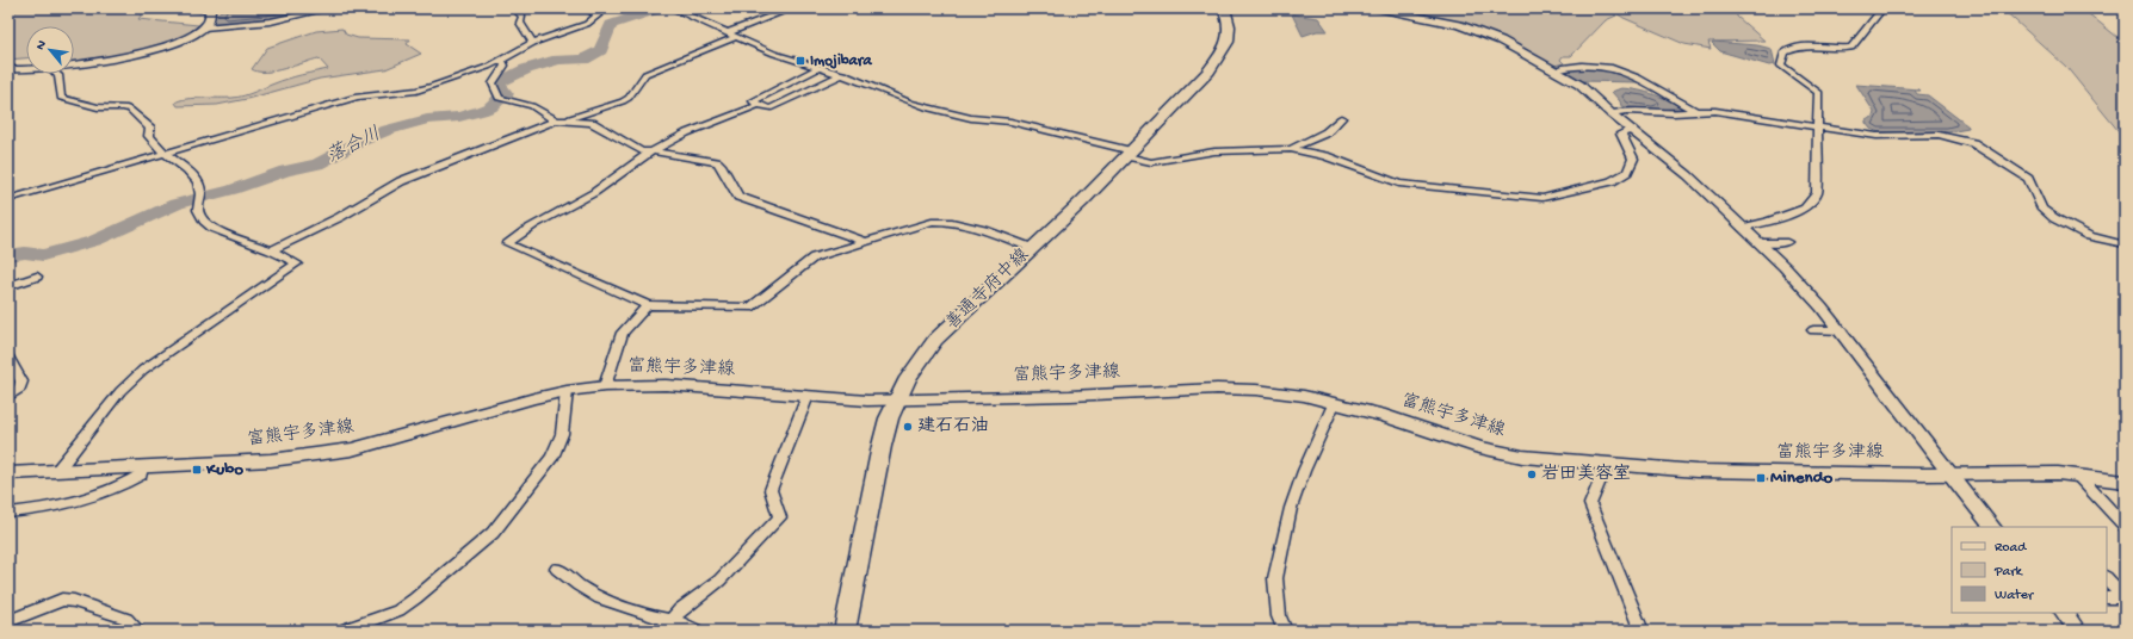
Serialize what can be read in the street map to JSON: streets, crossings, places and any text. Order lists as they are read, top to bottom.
{
  "streets": {
    "main road": ["善通寺府中線", "富熊宇多津線"]
  },
  "crossings": [
    ["善通寺府中線", "富熊宇多津線"]
  ],
  "water": ["落合川"],
  "places": {
    "transit": ["Imojibara", "Kubo", "Minendo"],
    "other": ["建石石油", "岩田美容室"]
  },
  "legend": ["Road", "Park", "Water"],
  "north": "top left"
}
